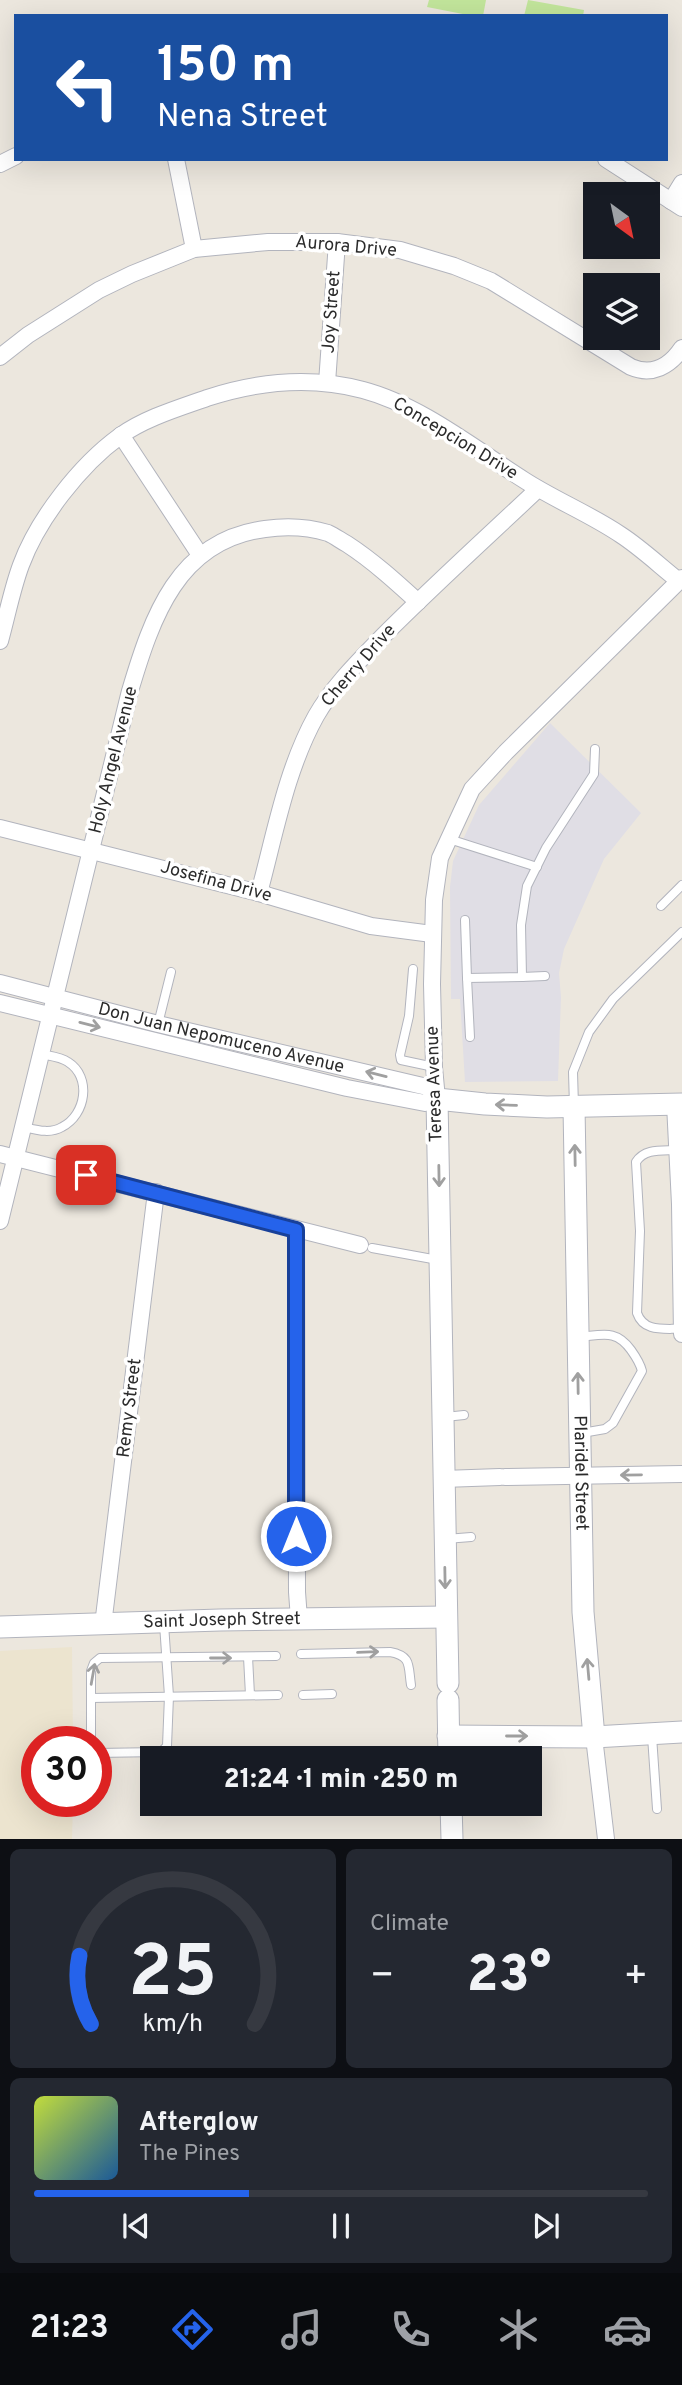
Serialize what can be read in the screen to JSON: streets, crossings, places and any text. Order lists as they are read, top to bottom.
{
  "streets": {
    "street": [
      "Aurora Drive",
      "Joy Street",
      "Concepcion Drive",
      "Cherry Drive",
      "Holy Angel Avenue",
      "Josefina Drive",
      "Don Juan Nepomuceno Avenue",
      "Teresa Avenue",
      "Remy Street",
      "Plaridel Street",
      "Saint Joseph Street"
    ]
  },
  "crossings": [
    ["Aurora Drive", "Joy Street"],
    ["Joy Street", "Concepcion Drive"],
    ["Concepcion Drive", "Cherry Drive"],
    ["Concepcion Drive", "Teresa Avenue"],
    ["Cherry Drive", "Holy Angel Avenue"],
    ["Cherry Drive", "Josefina Drive"],
    ["Holy Angel Avenue", "Josefina Drive"],
    ["Holy Angel Avenue", "Don Juan Nepomuceno Avenue"],
    ["Josefina Drive", "Teresa Avenue"],
    ["Don Juan Nepomuceno Avenue", "Teresa Avenue"],
    ["Don Juan Nepomuceno Avenue", "Plaridel Street"],
    ["Teresa Avenue", "Saint Joseph Street"],
    ["Remy Street", "Saint Joseph Street"]
  ],
  "north": "bottom right",
  "page": {
    "turn": ["150 m", "Nena Street"],
    "limit": "30",
    "trip": "21:24 · 1 min · 250 m",
    "tile": "Climate",
    "heat": ["−", "23°", "+"],
    "song": ["Afterglow", "The Pines"],
    "tabs": "21:23",
    "gauge": ["25", "km/h"]
  }
}
